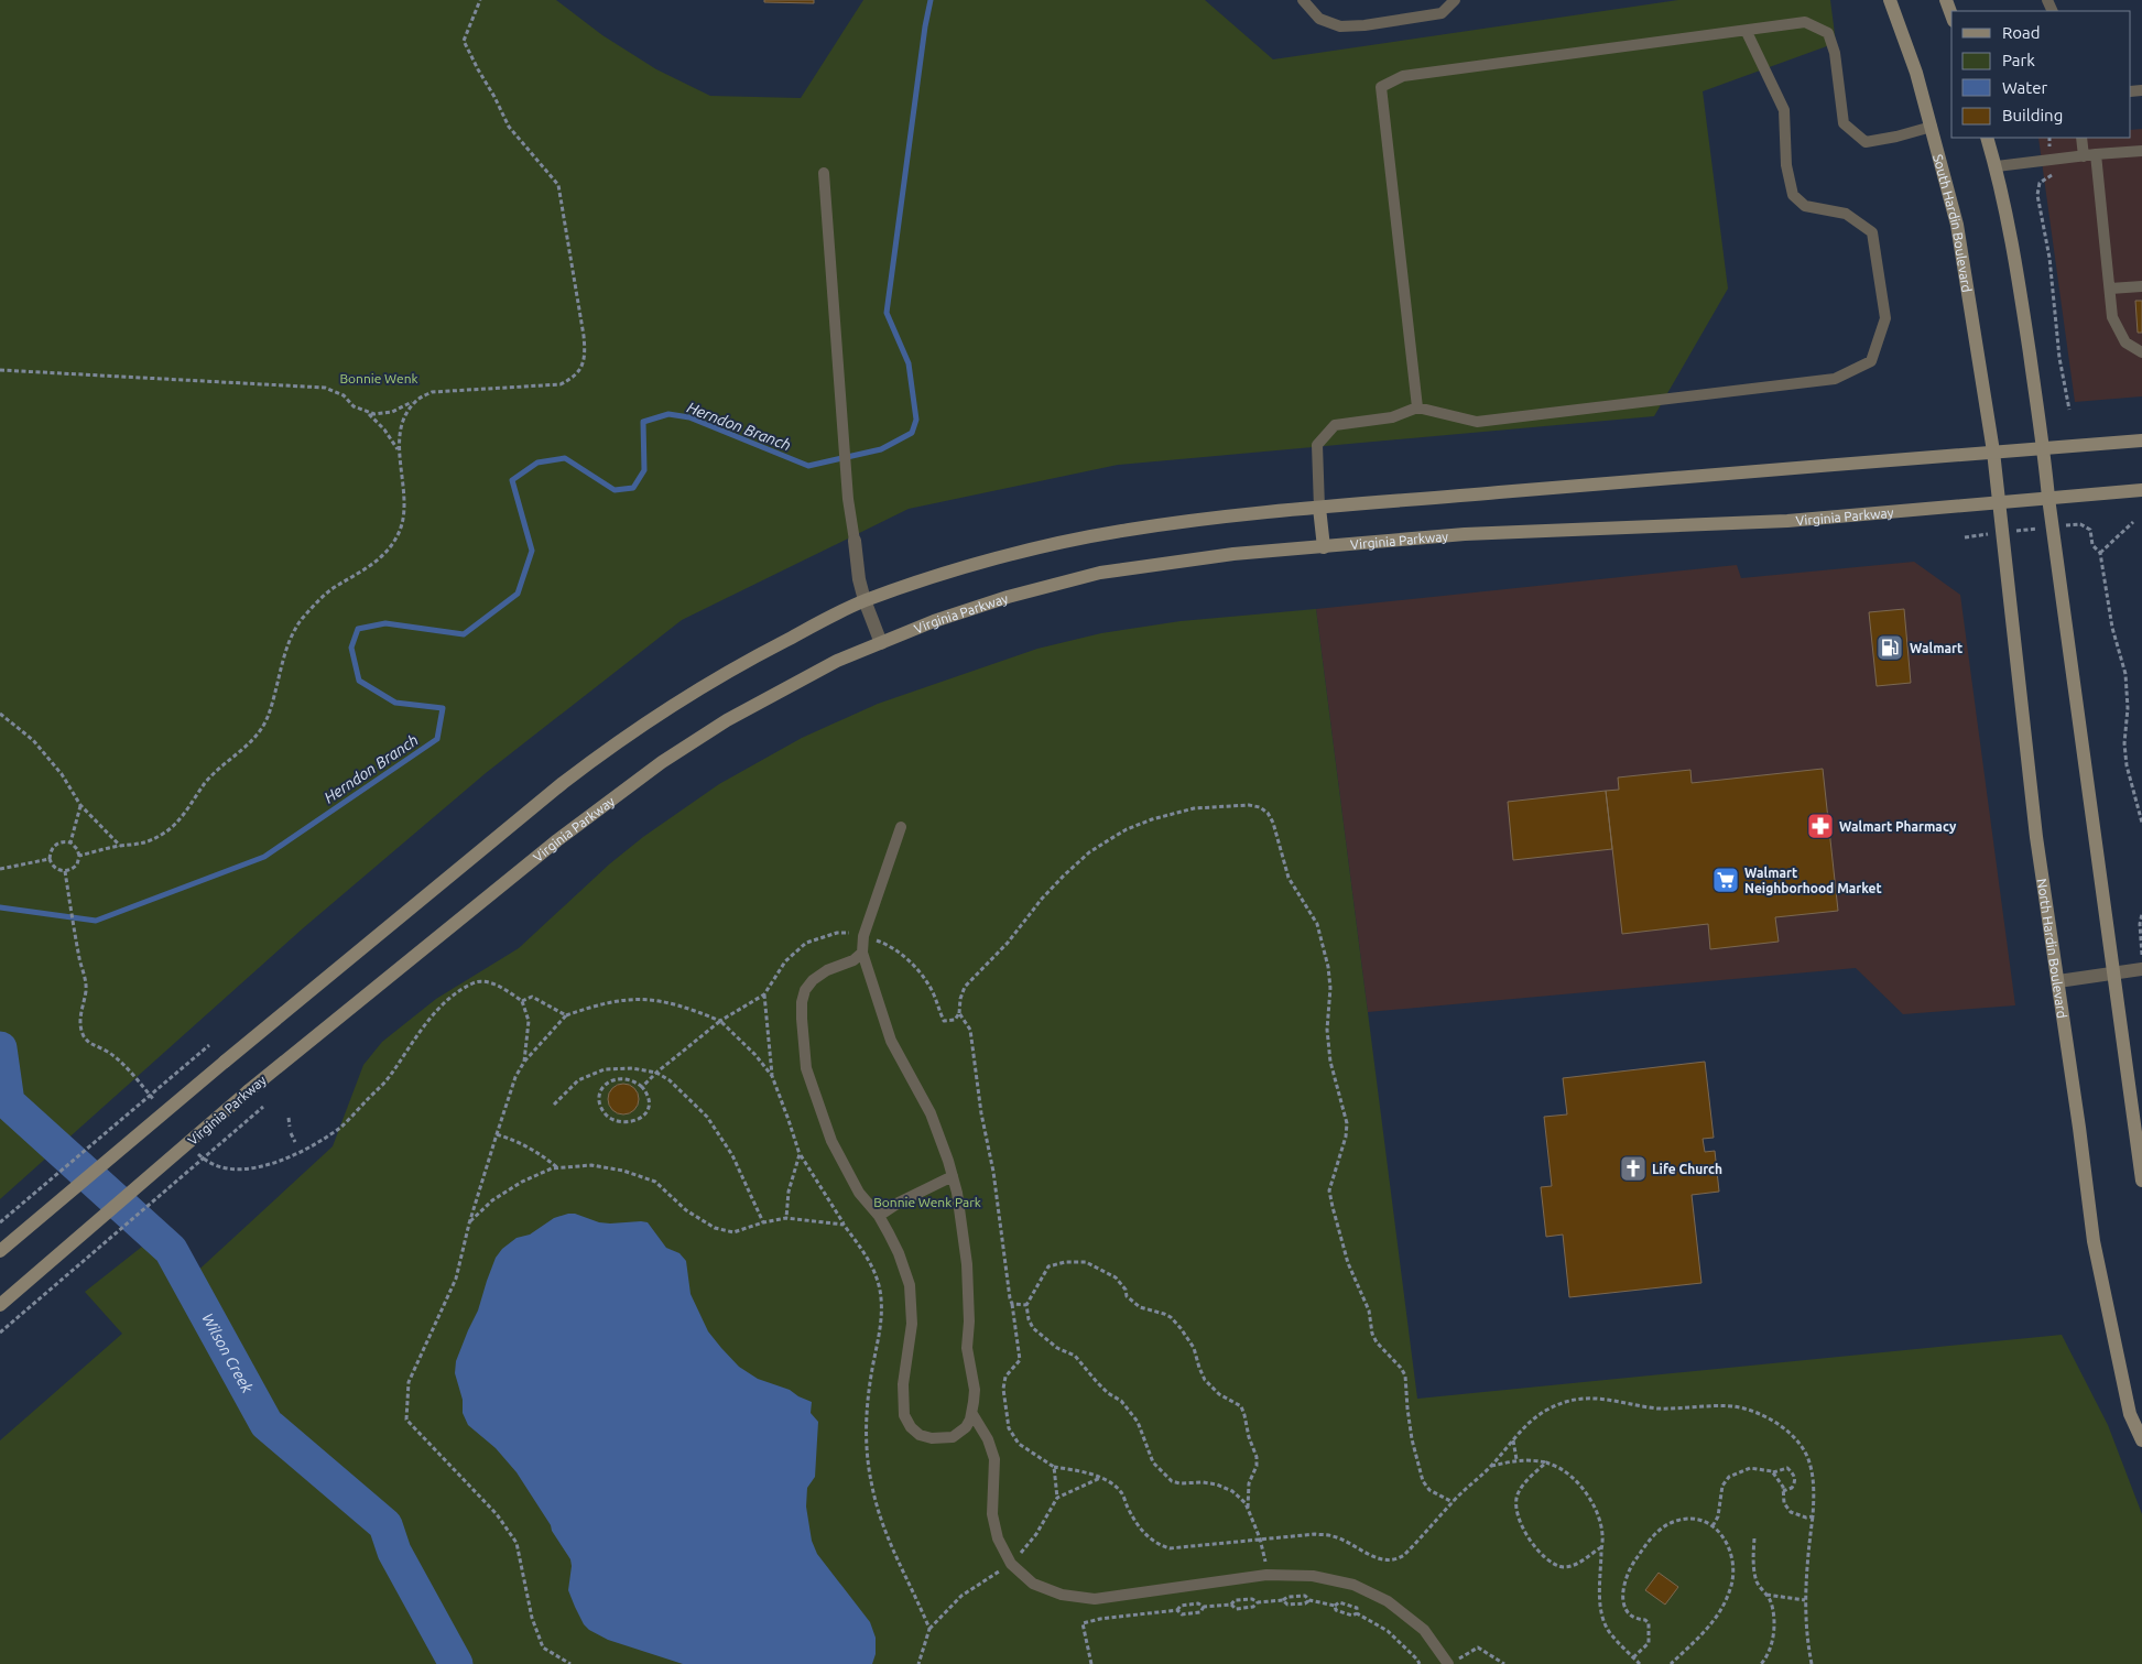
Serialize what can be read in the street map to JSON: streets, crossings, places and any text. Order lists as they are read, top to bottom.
{
  "streets": {
    "main road": ["South Hardin Boulevard", "Virginia Parkway", "North Hardin Boulevard"]
  },
  "crossings": [
    ["South Hardin Boulevard", "North Hardin Boulevard"],
    ["Virginia Parkway", "North Hardin Boulevard"]
  ],
  "water": ["Herndon Branch", "Wilson Creek"],
  "parks": ["Bonnie Wenk", "Bonnie Wenk Park"],
  "places": {
    "fuel station": ["Walmart"],
    "pharmacy": ["Walmart Pharmacy"],
    "supermarket": ["Walmart Neighborhood Market"],
    "church": ["Life Church"]
  },
  "legend": [
    "Road",
    "Park",
    "Water",
    "Building"
  ]
}
